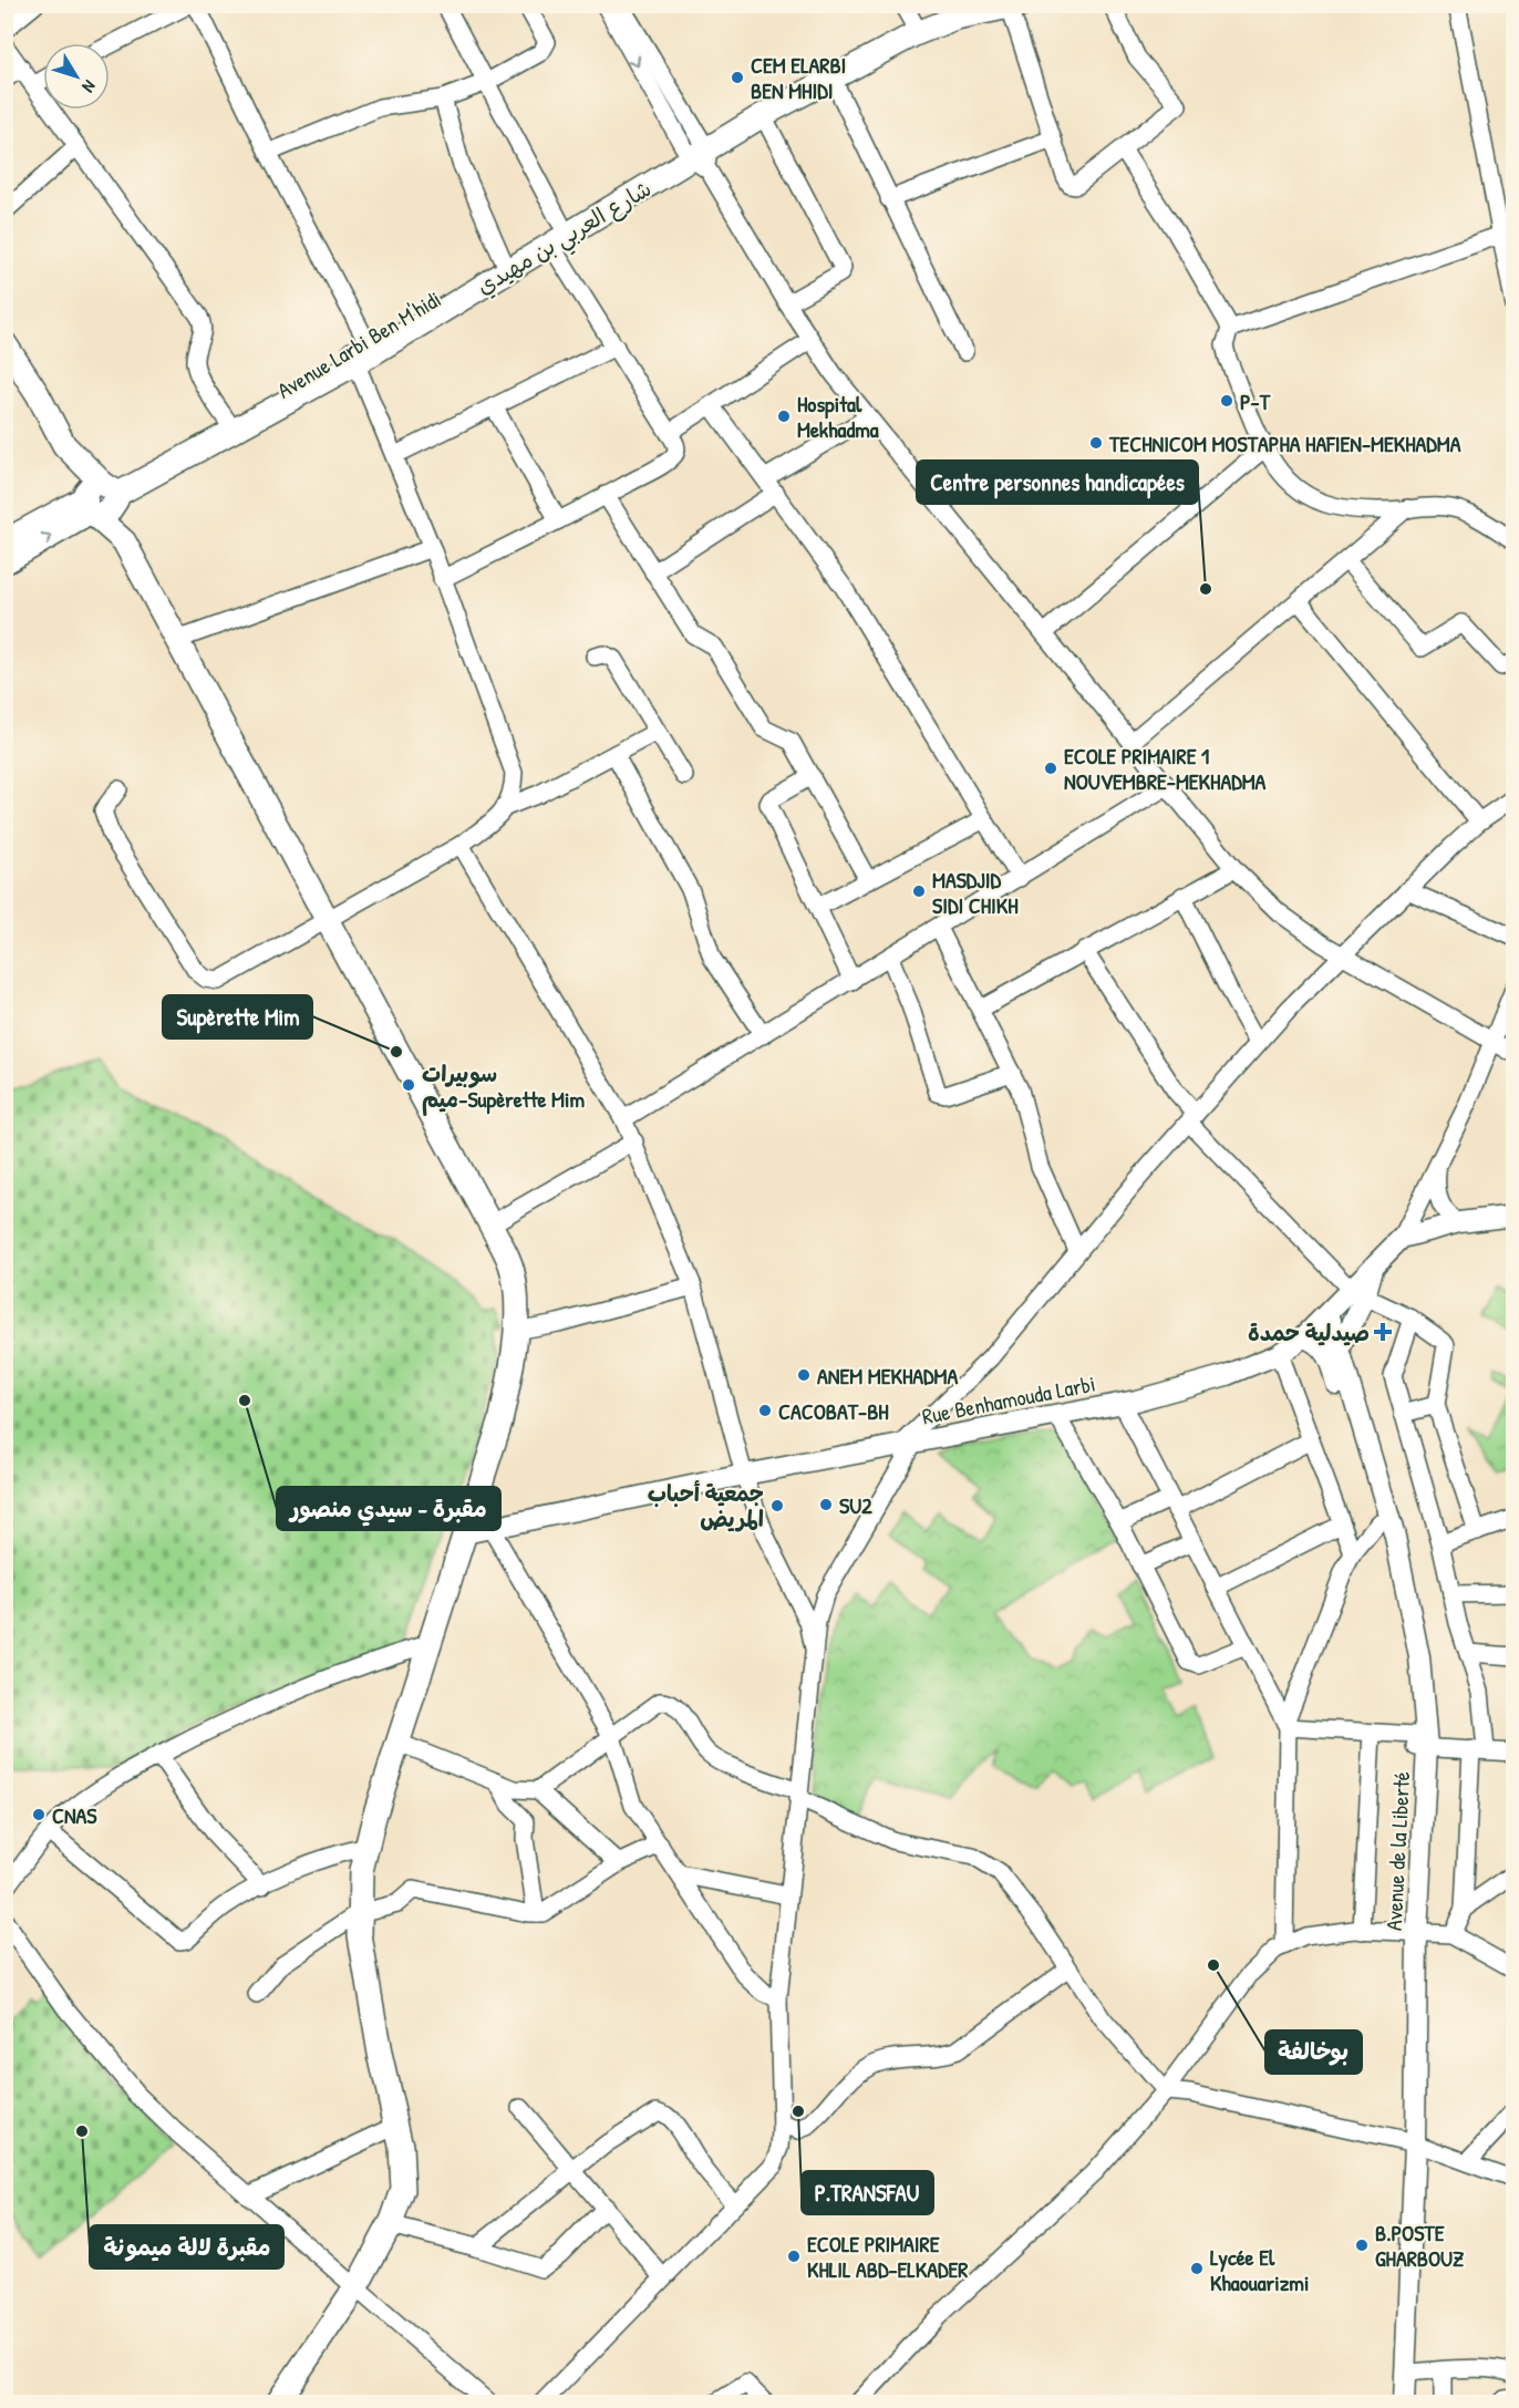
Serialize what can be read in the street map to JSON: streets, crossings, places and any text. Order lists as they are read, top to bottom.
{
  "streets": {
    "main road": ["شارع العربي بن مهيدي", "Avenue Larbi Ben M'hidi"],
    "street": ["Rue Benhamouda Larbi", "Avenue de la Liberté"]
  },
  "crossings": [
    ["شارع العربي بن مهيدي", "Avenue Larbi Ben M'hidi"],
    ["Rue Benhamouda Larbi", "Avenue de la Liberté"]
  ],
  "places": {
    "other": [
      "CEM ELARBI BEN MHIDI",
      "P-T",
      "Hospital Mekhadma",
      "TECHNICOM MOSTAPHA HAFIEN-MEKHADMA",
      "Centre personnes handicapées",
      "ECOLE PRIMAIRE 1 NOUVEMBRE-MEKHADMA",
      "MASDJID SIDI CHIKH",
      "Supèrette Mim",
      "سوبيرات ميم-Supèrette Mim",
      "ANEM MEKHADMA",
      "مقبرة - سيدي منصور",
      "CACOBAT-BH",
      "SU2",
      "جمعية أحباب المريض",
      "CNAS",
      "بوخالفة",
      "P.TRANSFAU",
      "مقبرة لالة ميمونة",
      "B.POSTE GHARBOUZ",
      "ECOLE PRIMAIRE KHLIL ABD-ELKADER",
      "Lycée El Khaouarizmi"
    ],
    "health": ["صيدلية حمدة"]
  },
  "north": "bottom right"
}
